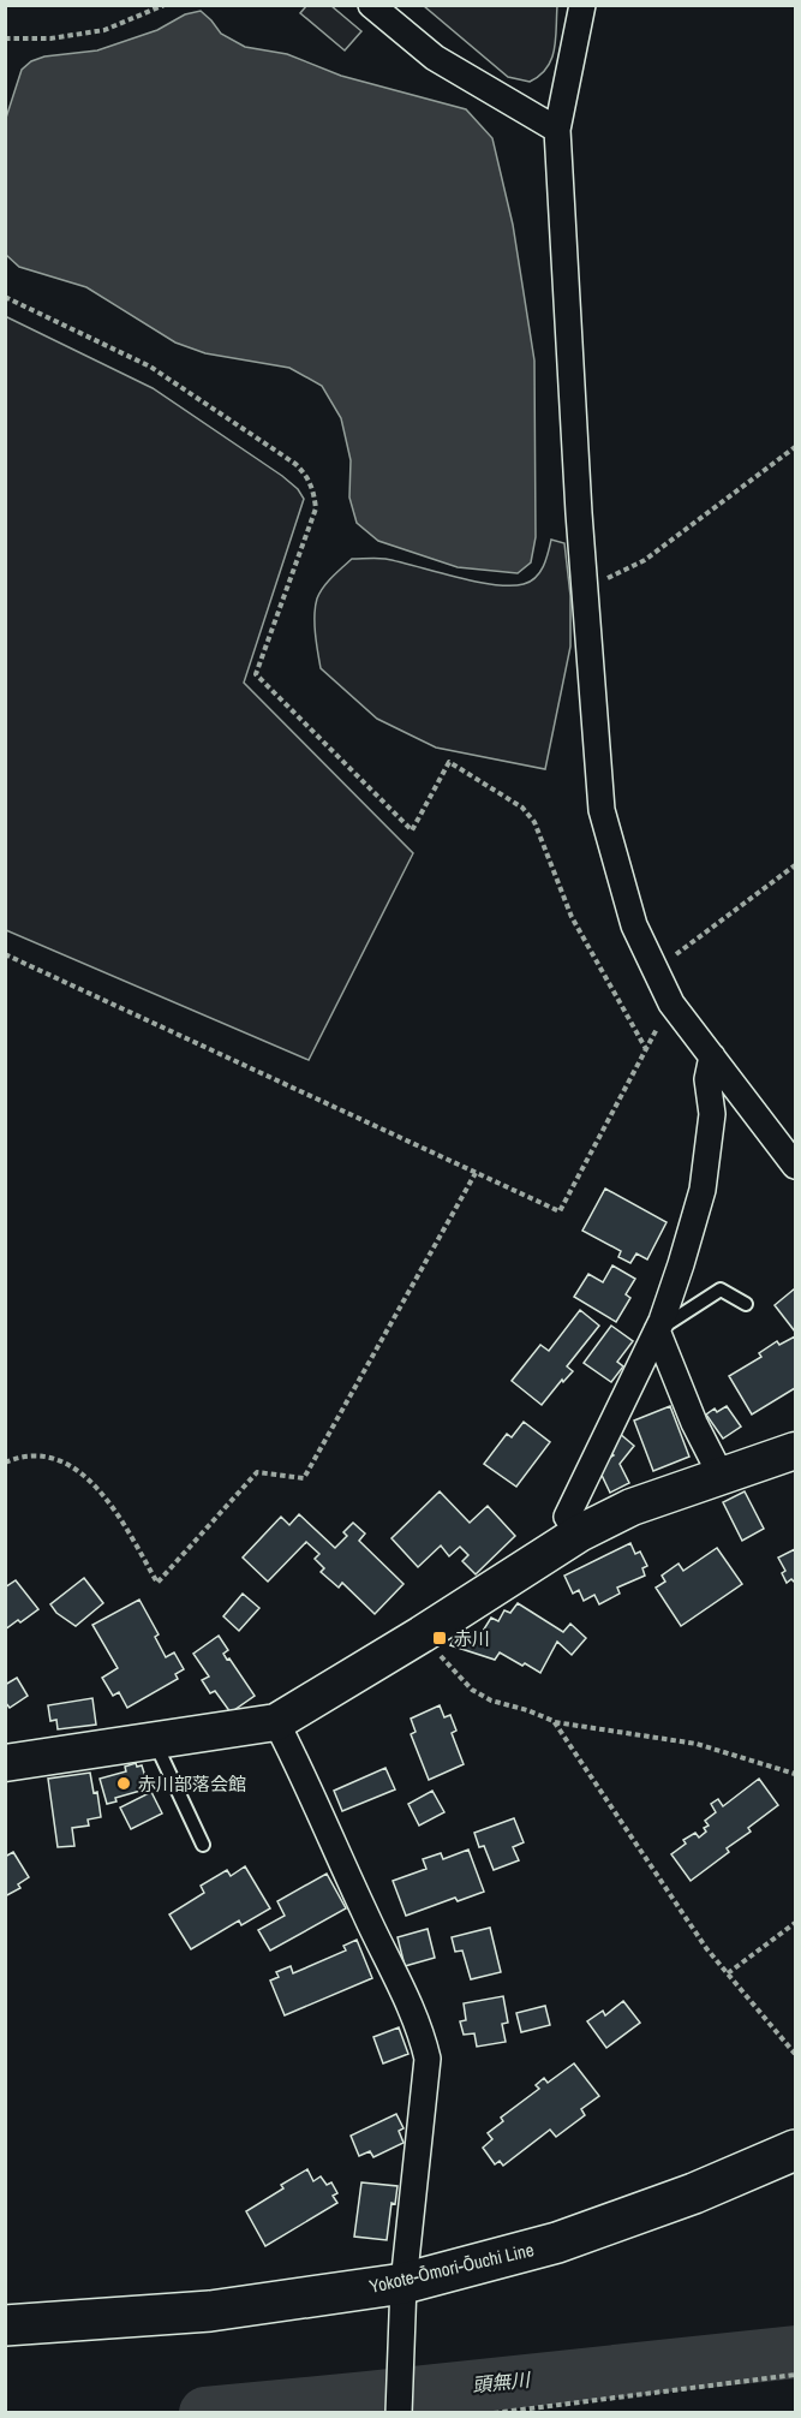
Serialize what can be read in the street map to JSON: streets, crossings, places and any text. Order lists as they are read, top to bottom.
{
  "streets": {
    "main road": ["Yokote-Ōmori-Ōuchi Line"]
  },
  "water": ["頭無川"],
  "places": {
    "transit": ["赤川"],
    "other": ["赤川部落会館"]
  }
}
